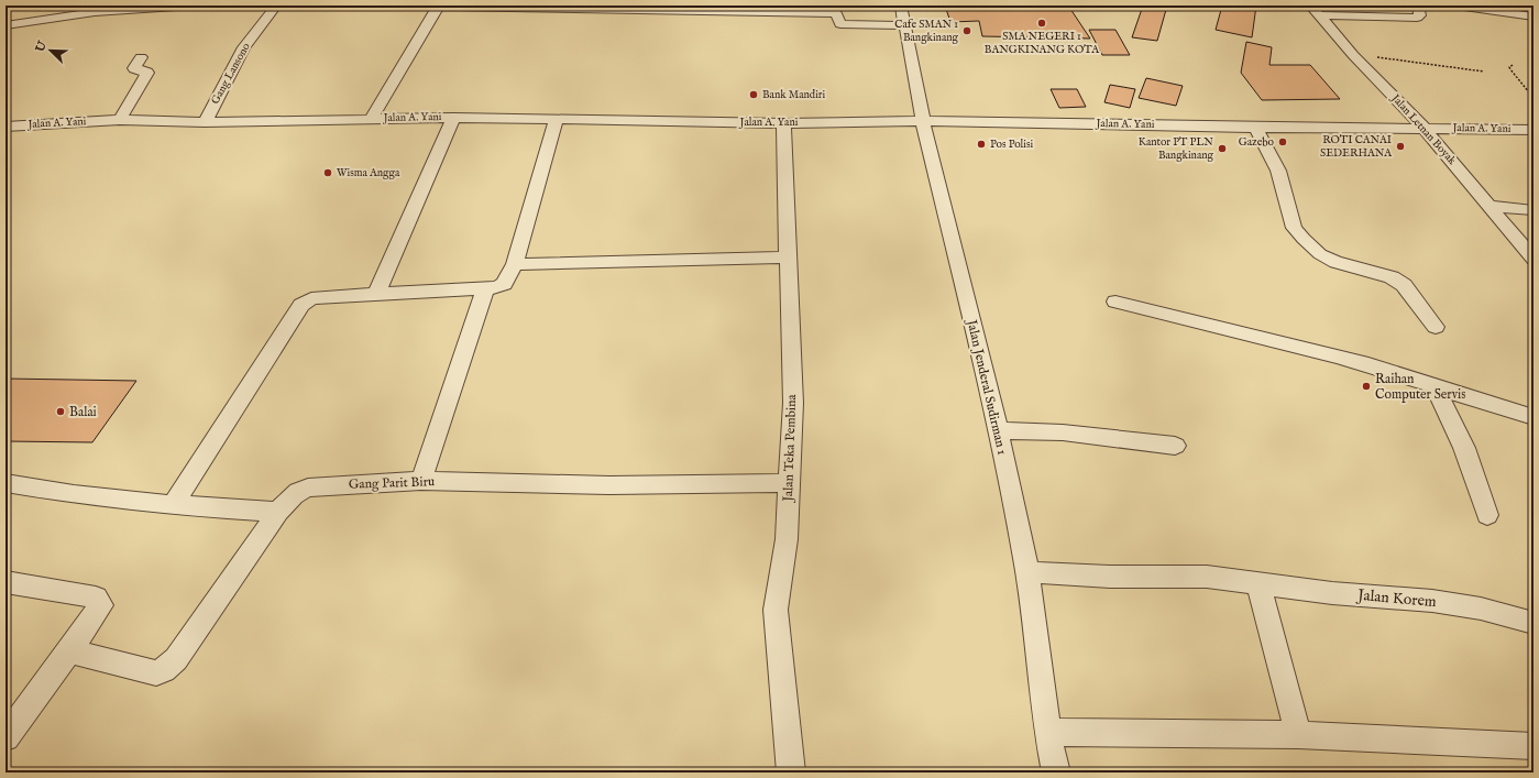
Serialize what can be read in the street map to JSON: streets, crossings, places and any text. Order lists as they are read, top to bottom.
{
  "streets": {
    "street": [
      "Gang Lansono",
      "Jalan A. Yani",
      "Jalan Letnan Boyak",
      "Jalan Jenderal Sudirman 1",
      "Jalan Teka Pembina",
      "Gang Parit Biru",
      "Jalan Korem"
    ]
  },
  "crossings": [
    ["Gang Lansono", "Jalan A. Yani"],
    ["Jalan A. Yani", "Jalan Letnan Boyak"],
    ["Jalan A. Yani", "Jalan Jenderal Sudirman 1"],
    ["Jalan A. Yani", "Jalan Teka Pembina"],
    ["Jalan Jenderal Sudirman 1", "Jalan Korem"],
    ["Jalan Teka Pembina", "Gang Parit Biru"]
  ],
  "places": [
    "SMA NEGERI 1 BANGKINANG KOTA",
    "Cafe SMAN 1 Bangkinang",
    "Bank Mandiri",
    "Gazebo",
    "Pos Polisi",
    "ROTI CANAI SEDERHANA",
    "Kantor PT PLN Bangkinang",
    "Wisma Angga",
    "Raihan Computer Servis",
    "Balai"
  ],
  "north": "top left"
}
